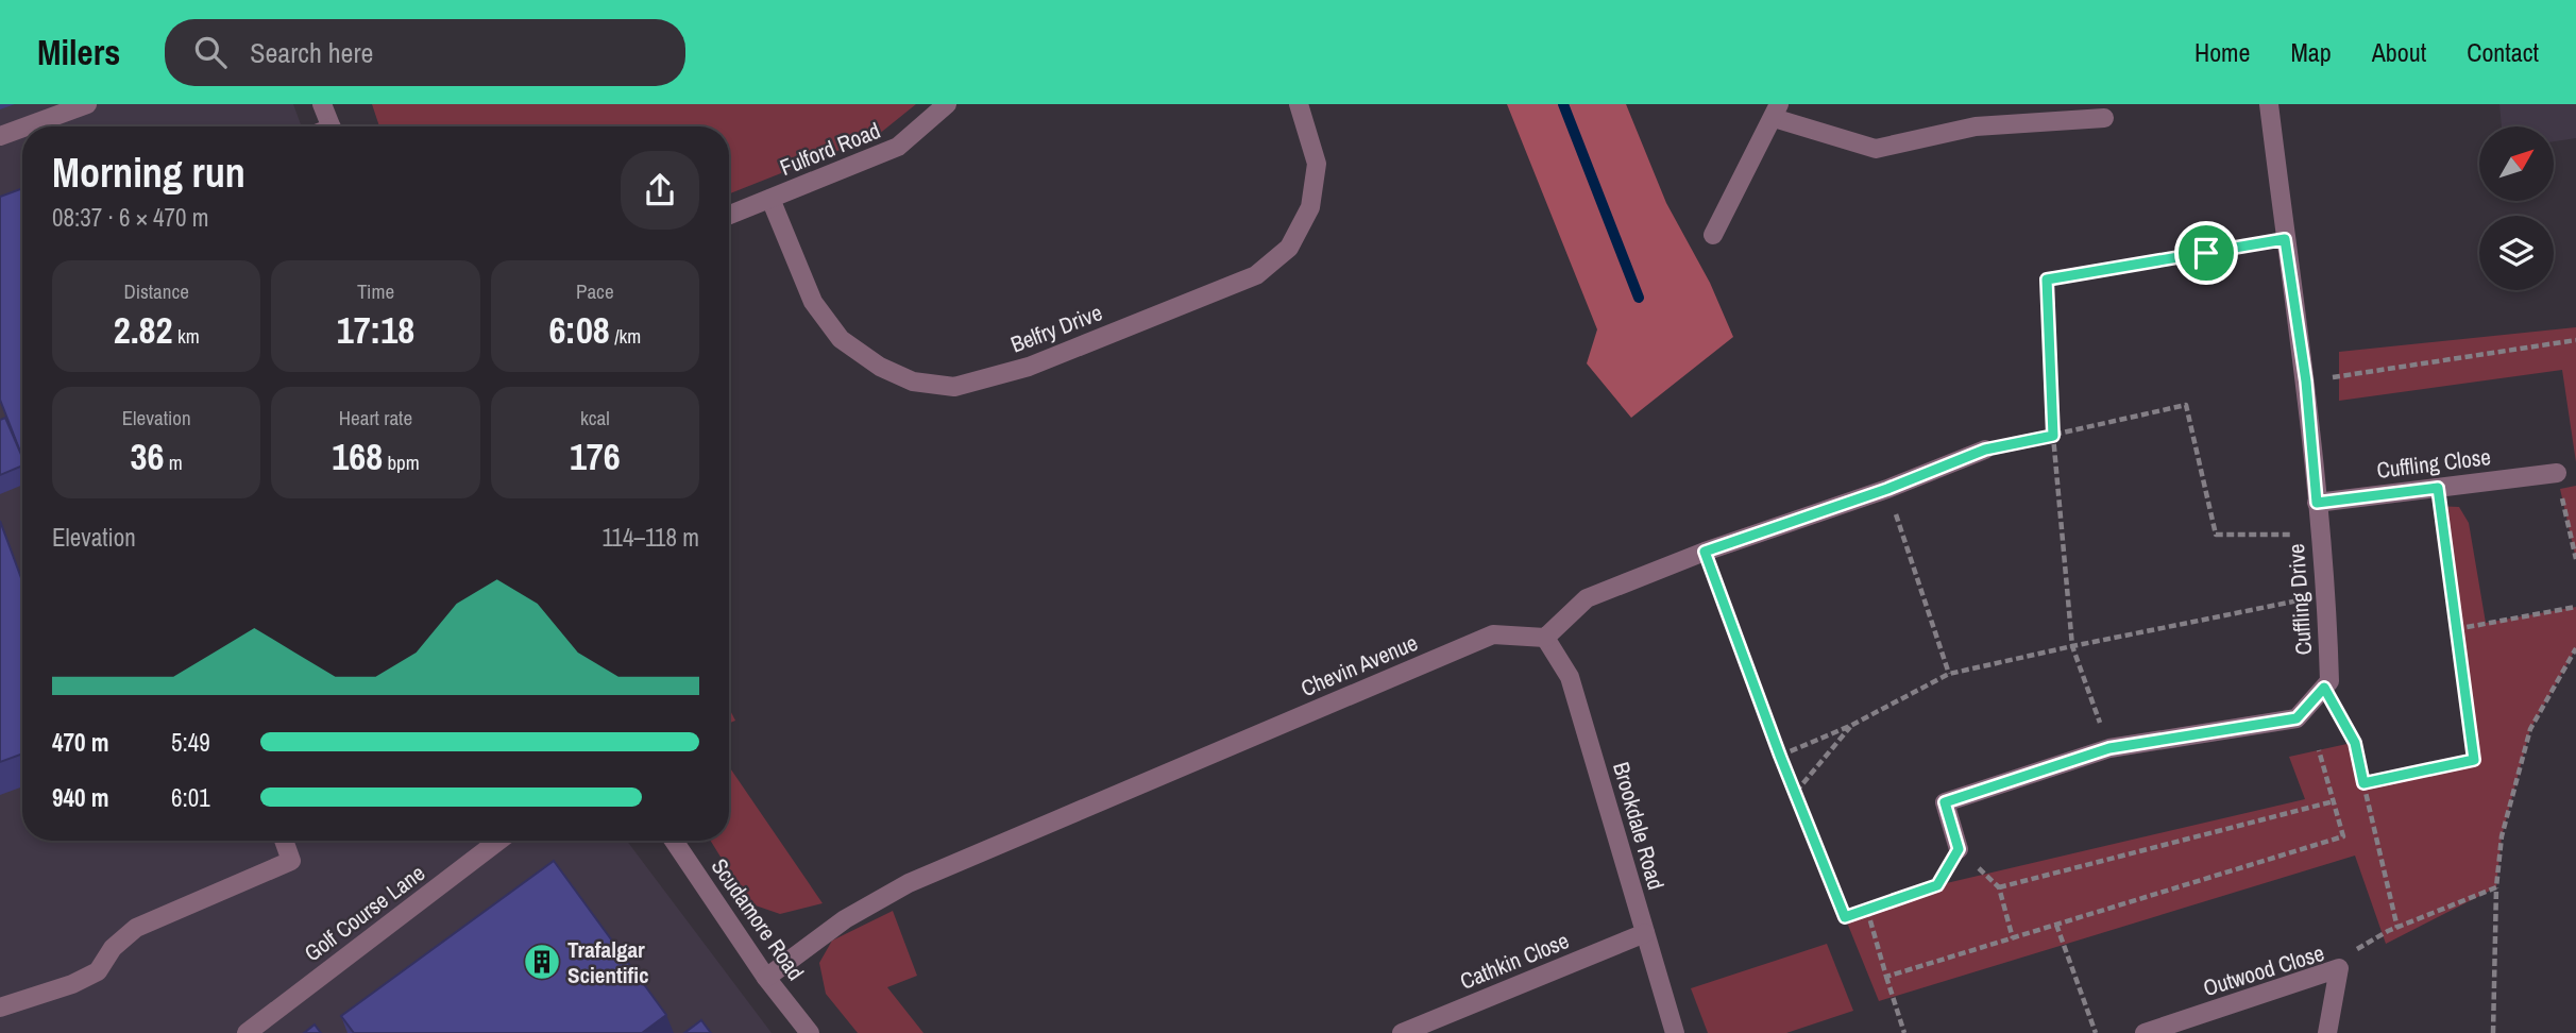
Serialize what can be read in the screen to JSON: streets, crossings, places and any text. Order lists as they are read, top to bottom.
{
  "streets": {
    "street": [
      "Fulford Road",
      "Belfry Drive",
      "Cuffling Close",
      "Cuffling Drive",
      "Chevin Avenue",
      "Brookdale Road",
      "Golf Course Lane",
      "Scudamore Road",
      "Cathkin Close",
      "Outwood Close"
    ]
  },
  "crossings": [
    ["Fulford Road", "Belfry Drive"],
    ["Cuffling Close", "Cuffling Drive"],
    ["Chevin Avenue", "Brookdale Road"],
    ["Chevin Avenue", "Scudamore Road"],
    ["Brookdale Road", "Cathkin Close"]
  ],
  "places": {
    "building": ["Trafalgar Scientific"]
  },
  "north": "top right",
  "page": {
    "header": "Milers",
    "search": "Search here",
    "nav": [
      "Home",
      "Map",
      "About",
      "Contact"
    ],
    "heading": ["Morning run", "08:37 · 6 × 470 m"],
    "stats": [
      ["Distance", "2.82 km"],
      ["Time", "17:18"],
      ["Pace", "6:08 /km"],
      ["Elevation", "36 m"],
      ["Heart rate", "168 bpm"],
      ["kcal", "176"]
    ],
    "chart": ["Elevation", "114–118 m"],
    "list": [
      {
        "name": "470 m",
        "note": "5:49"
      },
      {
        "name": "940 m",
        "note": "6:01"
      }
    ]
  }
}
